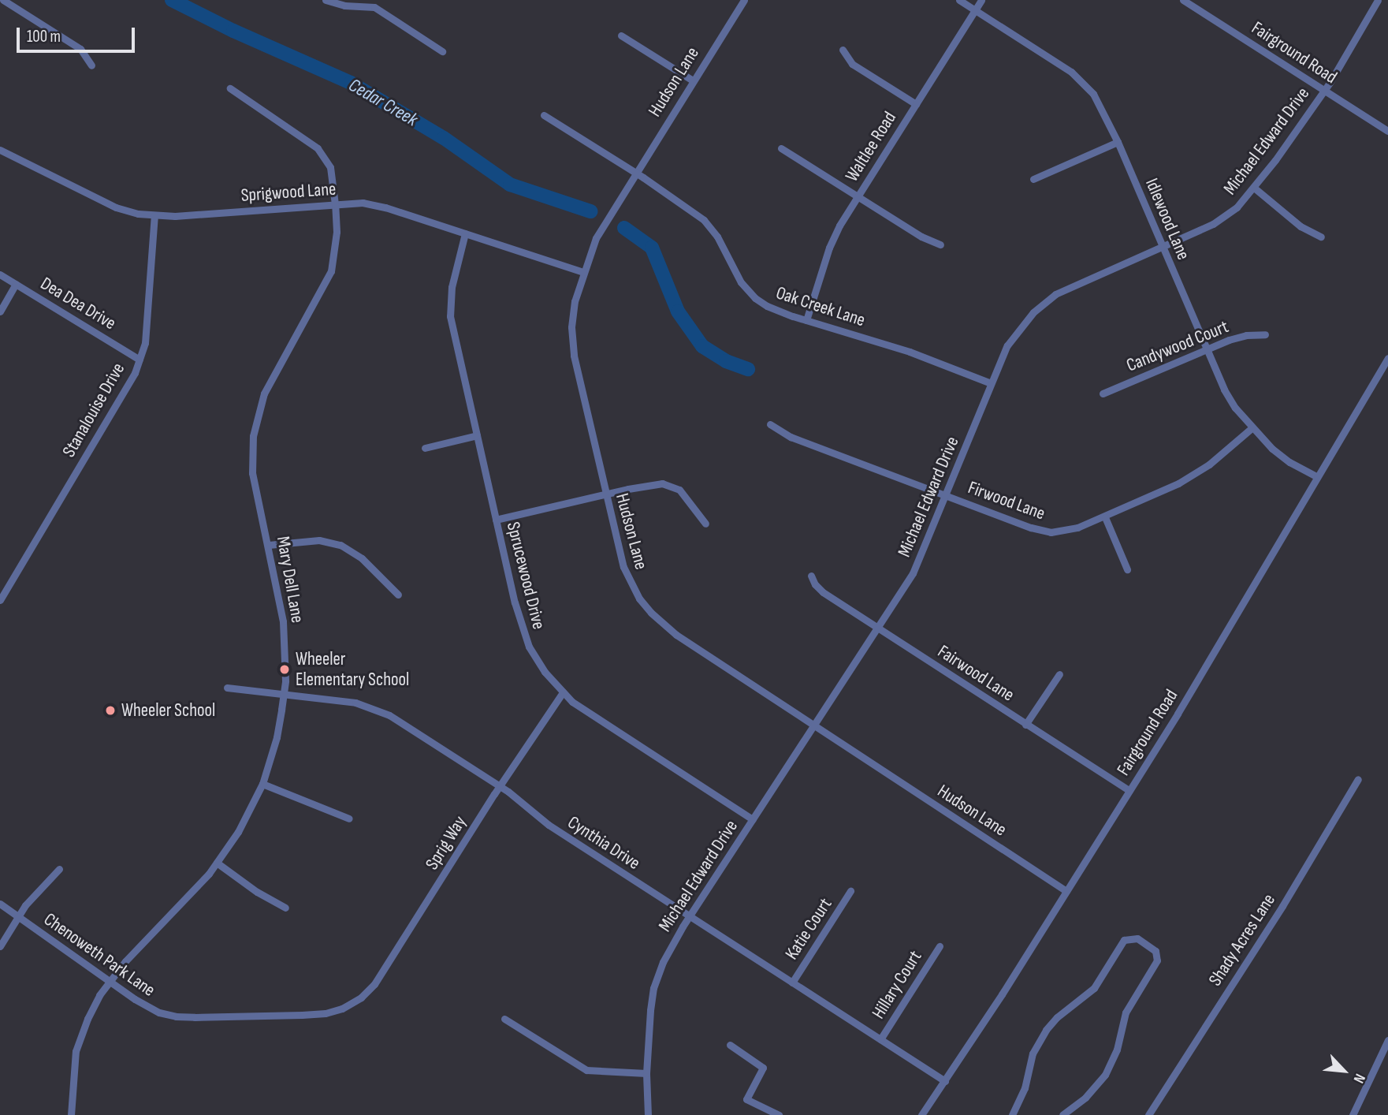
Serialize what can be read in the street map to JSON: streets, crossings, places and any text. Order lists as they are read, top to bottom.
{
  "streets": {
    "street": [
      "Fairground Road",
      "Hudson Lane",
      "Michael Edward Drive",
      "Waltlee Road",
      "Sprigwood Lane",
      "Idlewood Lane",
      "Dea Dea Drive",
      "Oak Creek Lane",
      "Candywood Court",
      "Stanalouise Drive",
      "Firwood Lane",
      "Sprucewood Drive",
      "Mary Dell Lane",
      "Fairwood Lane",
      "Sprig Way",
      "Cynthia Drive",
      "Katie Court",
      "Shady Acres Lane",
      "Chenoweth Park Lane",
      "Hillary Court"
    ]
  },
  "crossings": [
    ["Fairground Road", "Hudson Lane"],
    ["Fairground Road", "Michael Edward Drive"],
    ["Fairground Road", "Idlewood Lane"],
    ["Fairground Road", "Fairwood Lane"],
    ["Fairground Road", "Cynthia Drive"],
    ["Hudson Lane", "Michael Edward Drive"],
    ["Hudson Lane", "Sprigwood Lane"],
    ["Hudson Lane", "Oak Creek Lane"],
    ["Michael Edward Drive", "Idlewood Lane"],
    ["Michael Edward Drive", "Oak Creek Lane"],
    ["Michael Edward Drive", "Firwood Lane"],
    ["Michael Edward Drive", "Sprucewood Drive"],
    ["Michael Edward Drive", "Fairwood Lane"],
    ["Michael Edward Drive", "Cynthia Drive"],
    ["Waltlee Road", "Idlewood Lane"],
    ["Waltlee Road", "Oak Creek Lane"],
    ["Sprigwood Lane", "Stanalouise Drive"],
    ["Sprigwood Lane", "Sprucewood Drive"],
    ["Sprigwood Lane", "Mary Dell Lane"],
    ["Idlewood Lane", "Candywood Court"],
    ["Idlewood Lane", "Firwood Lane"],
    ["Dea Dea Drive", "Stanalouise Drive"],
    ["Sprucewood Drive", "Sprig Way"],
    ["Mary Dell Lane", "Cynthia Drive"],
    ["Mary Dell Lane", "Chenoweth Park Lane"],
    ["Sprig Way", "Cynthia Drive"],
    ["Sprig Way", "Chenoweth Park Lane"],
    ["Cynthia Drive", "Katie Court"],
    ["Cynthia Drive", "Hillary Court"]
  ],
  "water": ["Cedar Creek"],
  "places": ["Wheeler Elementary School", "Wheeler School"],
  "scale_bar": "100 m",
  "north": "bottom right"
}
